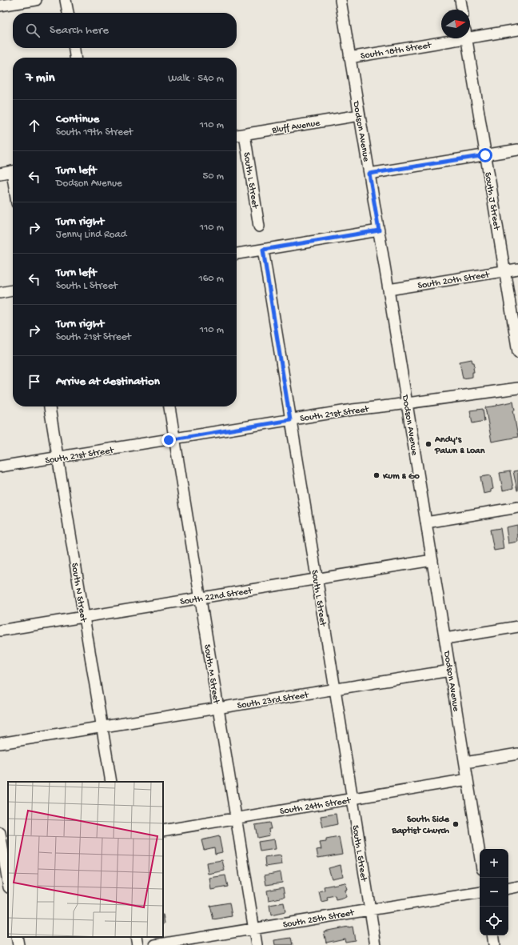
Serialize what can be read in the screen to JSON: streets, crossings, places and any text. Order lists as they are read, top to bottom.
{
  "streets": {
    "street": [
      "South 18th Street",
      "Bluff Avenue",
      "Dodson Avenue",
      "South L Street",
      "South J Street",
      "South 20th Street",
      "South 21st Street",
      "South N Street",
      "South 22nd Street",
      "South M Street",
      "South 23rd Street",
      "South 24th Street",
      "South 25th Street"
    ]
  },
  "crossings": [
    ["South 18th Street", "Dodson Avenue"],
    ["Bluff Avenue", "Dodson Avenue"],
    ["Bluff Avenue", "South L Street"],
    ["Dodson Avenue", "South 20th Street"],
    ["Dodson Avenue", "South 21st Street"],
    ["Dodson Avenue", "South 22nd Street"],
    ["Dodson Avenue", "South 23rd Street"],
    ["Dodson Avenue", "South 24th Street"],
    ["South L Street", "South 21st Street"],
    ["South L Street", "South 22nd Street"],
    ["South L Street", "South 23rd Street"],
    ["South L Street", "South 24th Street"],
    ["South L Street", "South 25th Street"],
    ["South J Street", "South 20th Street"],
    ["South 21st Street", "South N Street"],
    ["South 21st Street", "South M Street"],
    ["South N Street", "South 22nd Street"],
    ["South N Street", "South 23rd Street"],
    ["South 22nd Street", "South M Street"],
    ["South M Street", "South 23rd Street"],
    ["South M Street", "South 24th Street"],
    ["South M Street", "South 25th Street"]
  ],
  "places": ["Andy's Pawn & Loan", "Kum & Go", "South Side Baptist Church"],
  "north": "right",
  "page": {
    "search": "Search here",
    "heading": ["7 min", "Walk · 540 m"],
    "list": [
      ["Continue", "South 19th Street", "110 m"],
      ["Turn left", "Dodson Avenue", "50 m"],
      ["Turn right", "Jenny Lind Road", "110 m"],
      ["Turn left", "South L Street", "160 m"],
      ["Turn right", "South 21st Street", "110 m"],
      "Arrive at destination"
    ],
    "map_buttons": ["+", "−"]
  }
}
